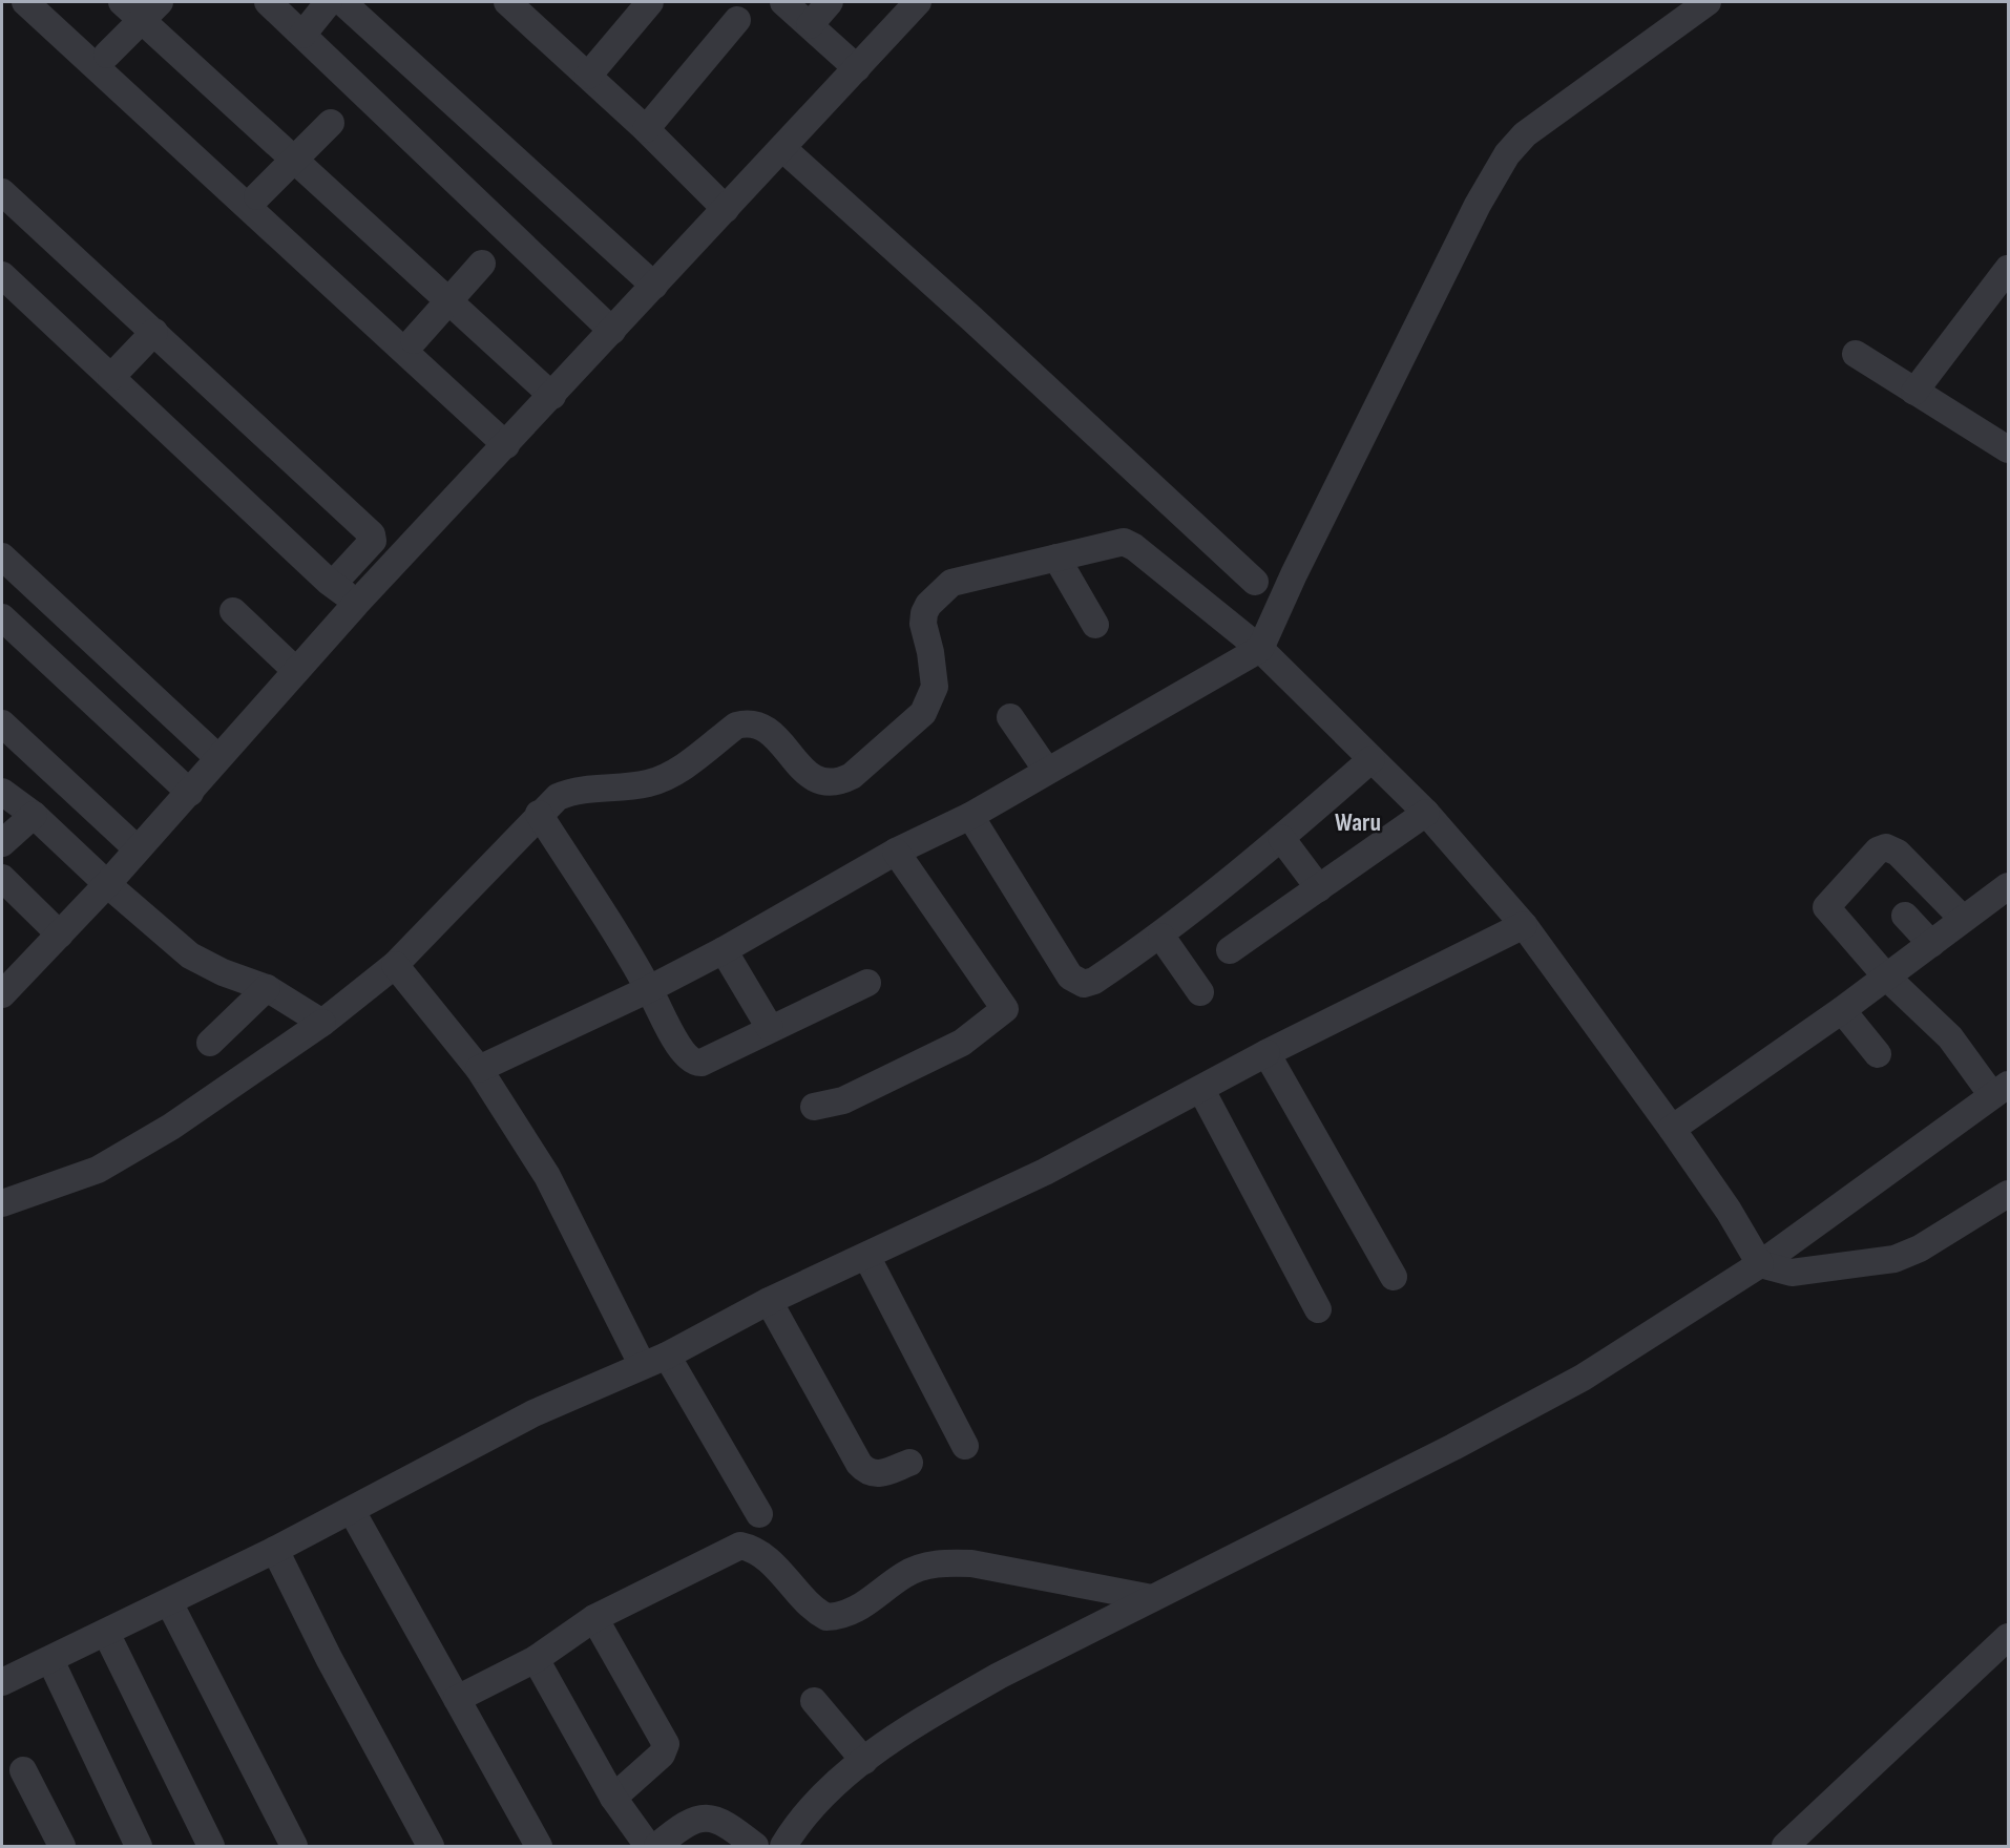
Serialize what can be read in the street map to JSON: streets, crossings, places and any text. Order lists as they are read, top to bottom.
{
  "districts": ["Waru"]
}
